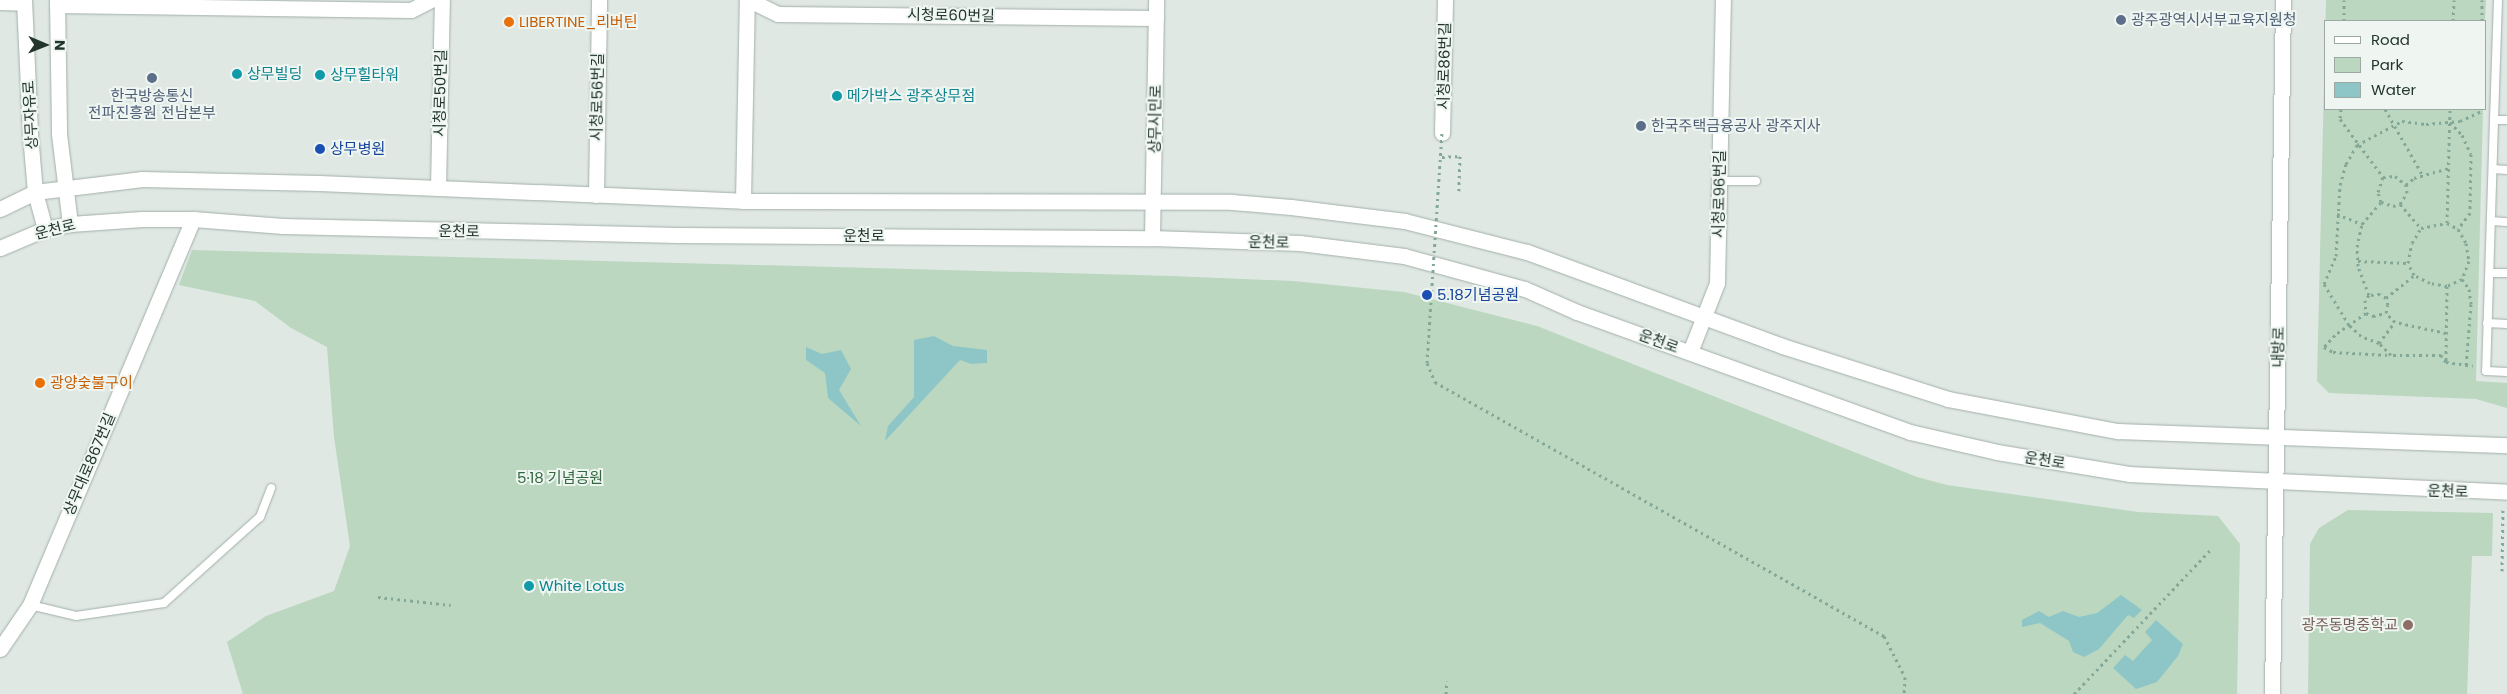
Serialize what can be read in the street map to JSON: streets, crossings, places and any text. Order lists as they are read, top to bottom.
{
  "streets": {
    "street": [
      "시청로60번길",
      "시청로86번길",
      "시청로50번길",
      "시청로56번길",
      "상무자유로",
      "상무시민로",
      "시청로96번길",
      "운천로",
      "내방로",
      "상무대로867번길"
    ]
  },
  "crossings": [
    ["시청로60번길", "상무시민로"],
    ["상무자유로", "운천로"],
    ["상무시민로", "운천로"],
    ["시청로96번길", "운천로"],
    ["운천로", "내방로"],
    ["운천로", "상무대로867번길"]
  ],
  "parks": ["5·18 기념공원"],
  "places": [
    "광주광역시서부교육지원청",
    "LIBERTINE_리버틴",
    "상무빌딩",
    "상무힐타워",
    "한국방송통신 전파진흥원 전남본부",
    "메가박스 광주상무점",
    "한국주택금융공사 광주지사",
    "상무병원",
    "5.18기념공원",
    "광양숯불구이",
    "White Lotus",
    "광주동명중학교"
  ],
  "legend": ["Road", "Park", "Water"],
  "north": "right"
}
